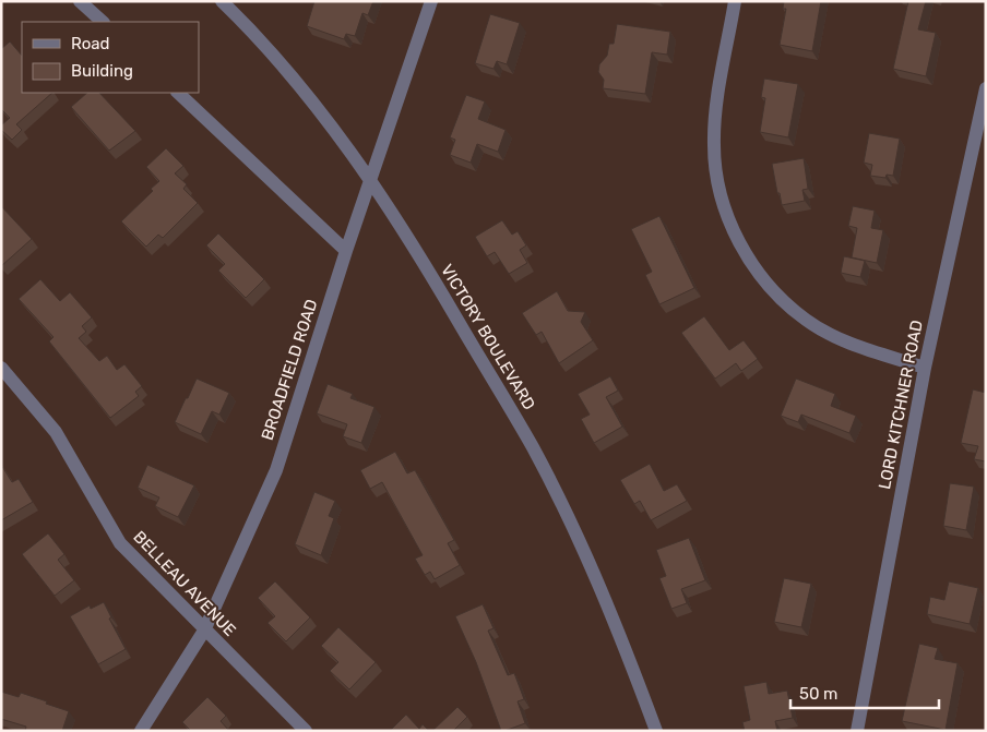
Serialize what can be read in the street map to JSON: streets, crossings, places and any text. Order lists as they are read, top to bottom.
{
  "streets": {
    "street": [
      "VICTORY BOULEVARD",
      "BROADFIELD ROAD",
      "LORD KITCHNER ROAD",
      "BELLEAU AVENUE"
    ]
  },
  "crossings": [
    ["VICTORY BOULEVARD", "BROADFIELD ROAD"],
    ["BROADFIELD ROAD", "BELLEAU AVENUE"]
  ],
  "legend": ["Road", "Building"],
  "scale_bar": "50 m"
}
